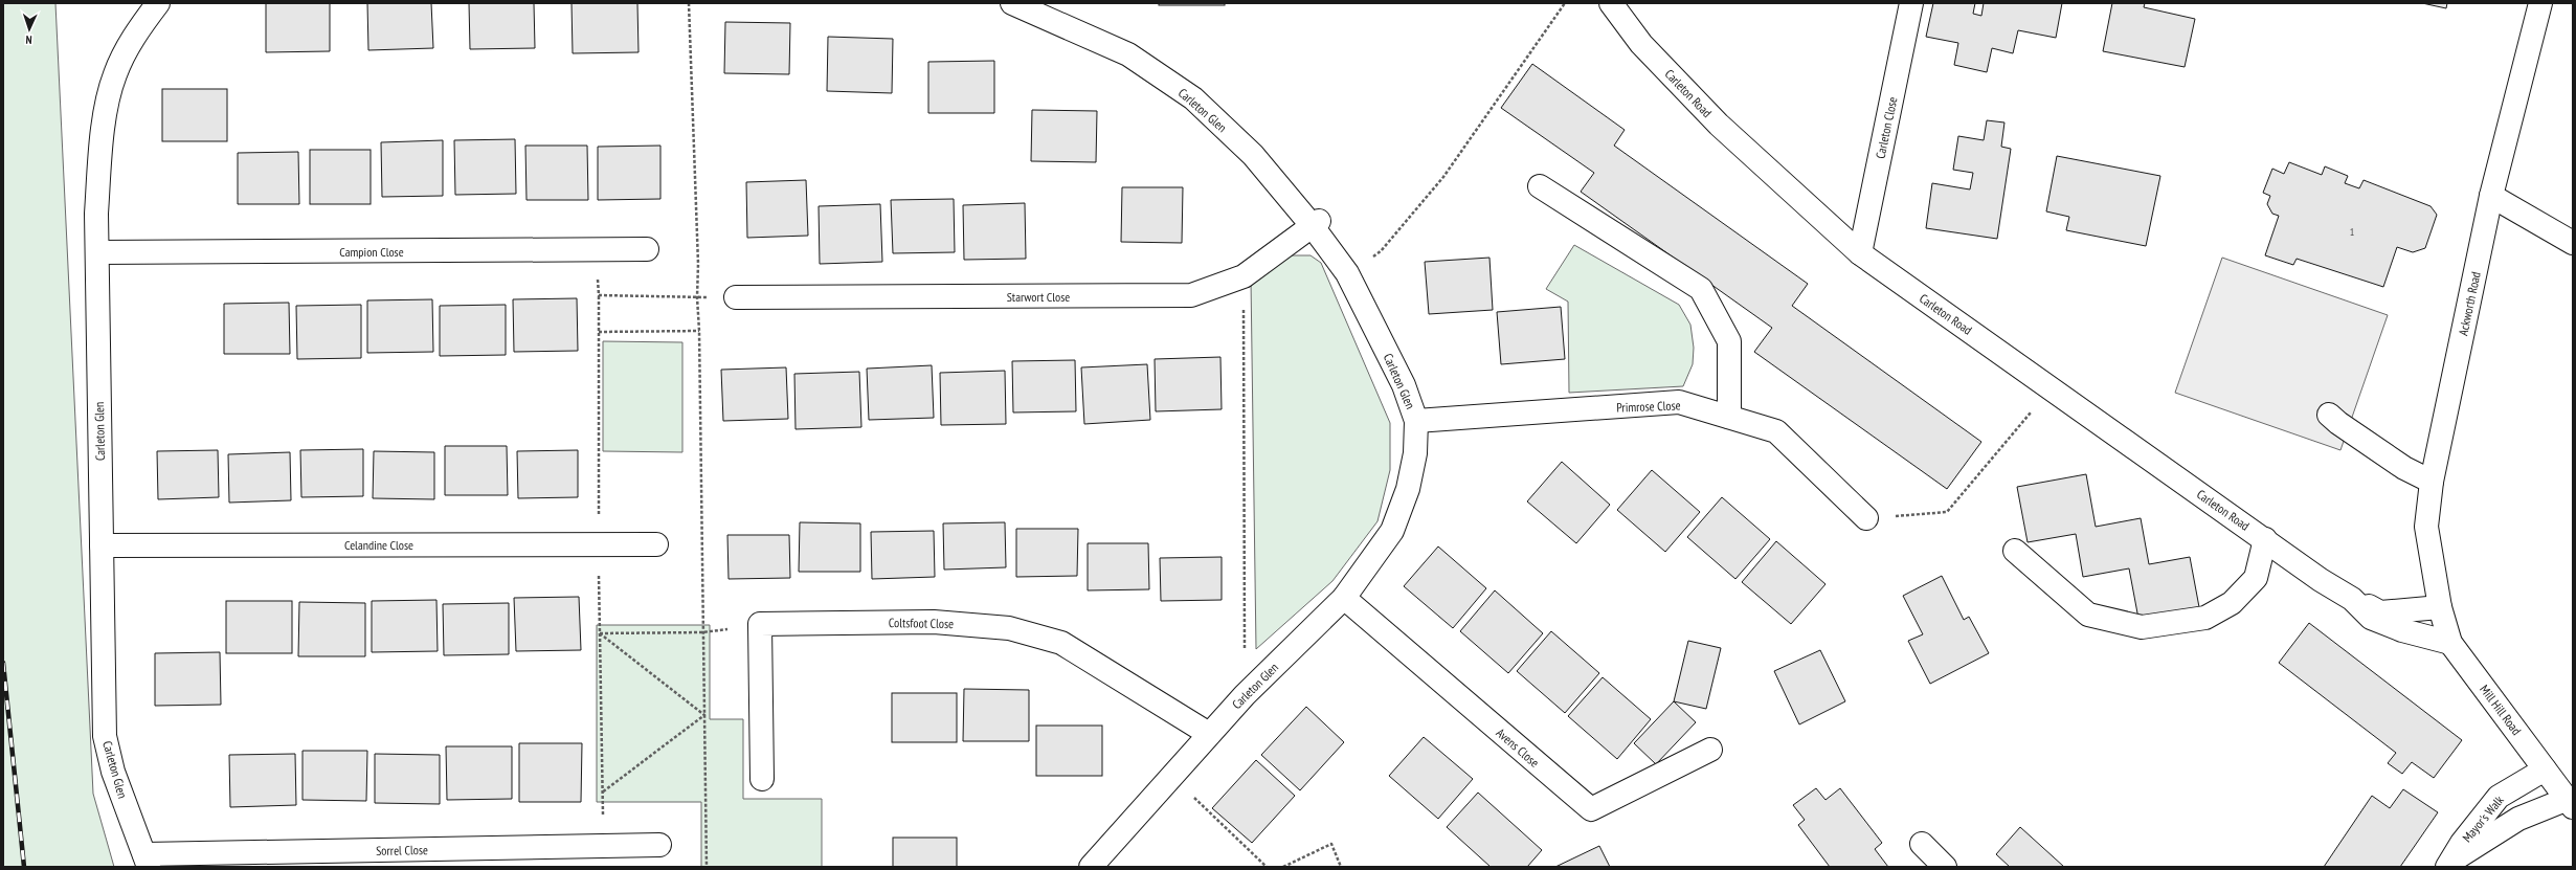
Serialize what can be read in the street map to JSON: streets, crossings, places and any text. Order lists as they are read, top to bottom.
{
  "streets": {
    "main road": [
      "Carleton Road",
      "Carleton Glen",
      "Carleton Close",
      "Campion Close",
      "Starwort Close",
      "Ackworth Road",
      "Primrose Close",
      "Celandine Close",
      "Coltsfoot Close",
      "Mill Hill Road",
      "Avens Close",
      "Mayor's Walk",
      "Sorrel Close"
    ]
  },
  "crossings": [
    ["Carleton Road", "Carleton Close"],
    ["Carleton Road", "Ackworth Road"],
    ["Carleton Road", "Mill Hill Road"],
    ["Carleton Glen", "Campion Close"],
    ["Carleton Glen", "Starwort Close"],
    ["Carleton Glen", "Primrose Close"],
    ["Carleton Glen", "Celandine Close"],
    ["Carleton Glen", "Coltsfoot Close"],
    ["Carleton Glen", "Avens Close"],
    ["Carleton Glen", "Sorrel Close"],
    ["Ackworth Road", "Mill Hill Road"],
    ["Mill Hill Road", "Mayor's Walk"]
  ],
  "house_numbers": ["1"],
  "north": "bottom"
}
